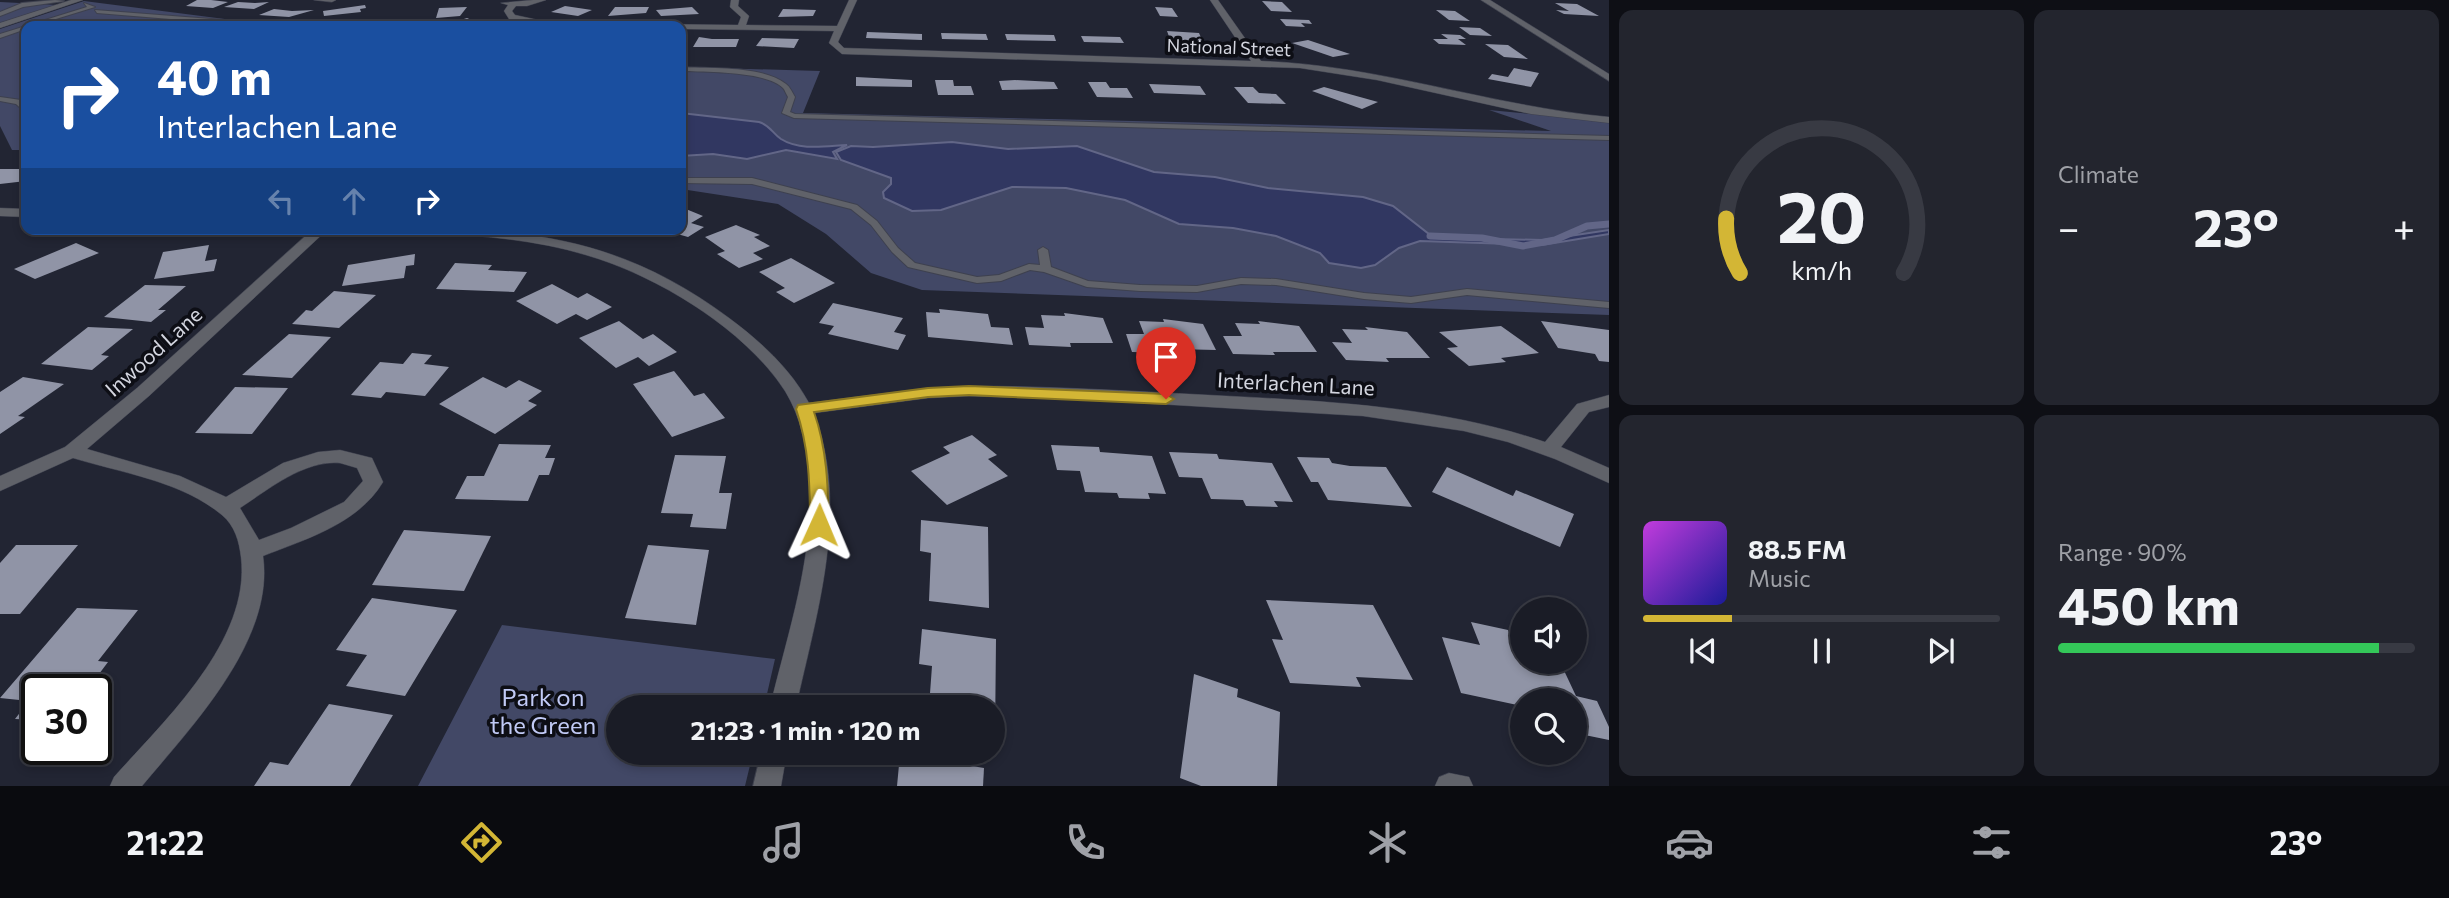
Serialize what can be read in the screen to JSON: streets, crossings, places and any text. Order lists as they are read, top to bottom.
{
  "streets": {
    "street": ["National Street", "Inwood Lane", "Interlachen Lane"]
  },
  "parks": ["Park on the Green"],
  "page": {
    "tile": [
      "Climate",
      ["Range · 90%", "450 km"]
    ],
    "turn": ["40 m", "Interlachen Lane"],
    "heat": ["−", "23°", "+"],
    "song": ["88.5 FM", "Music"],
    "limit": "30",
    "trip": "21:23 · 1 min · 120 m",
    "tabs": ["21:22", "23°"],
    "gauge": ["20", "km/h"]
  }
}
